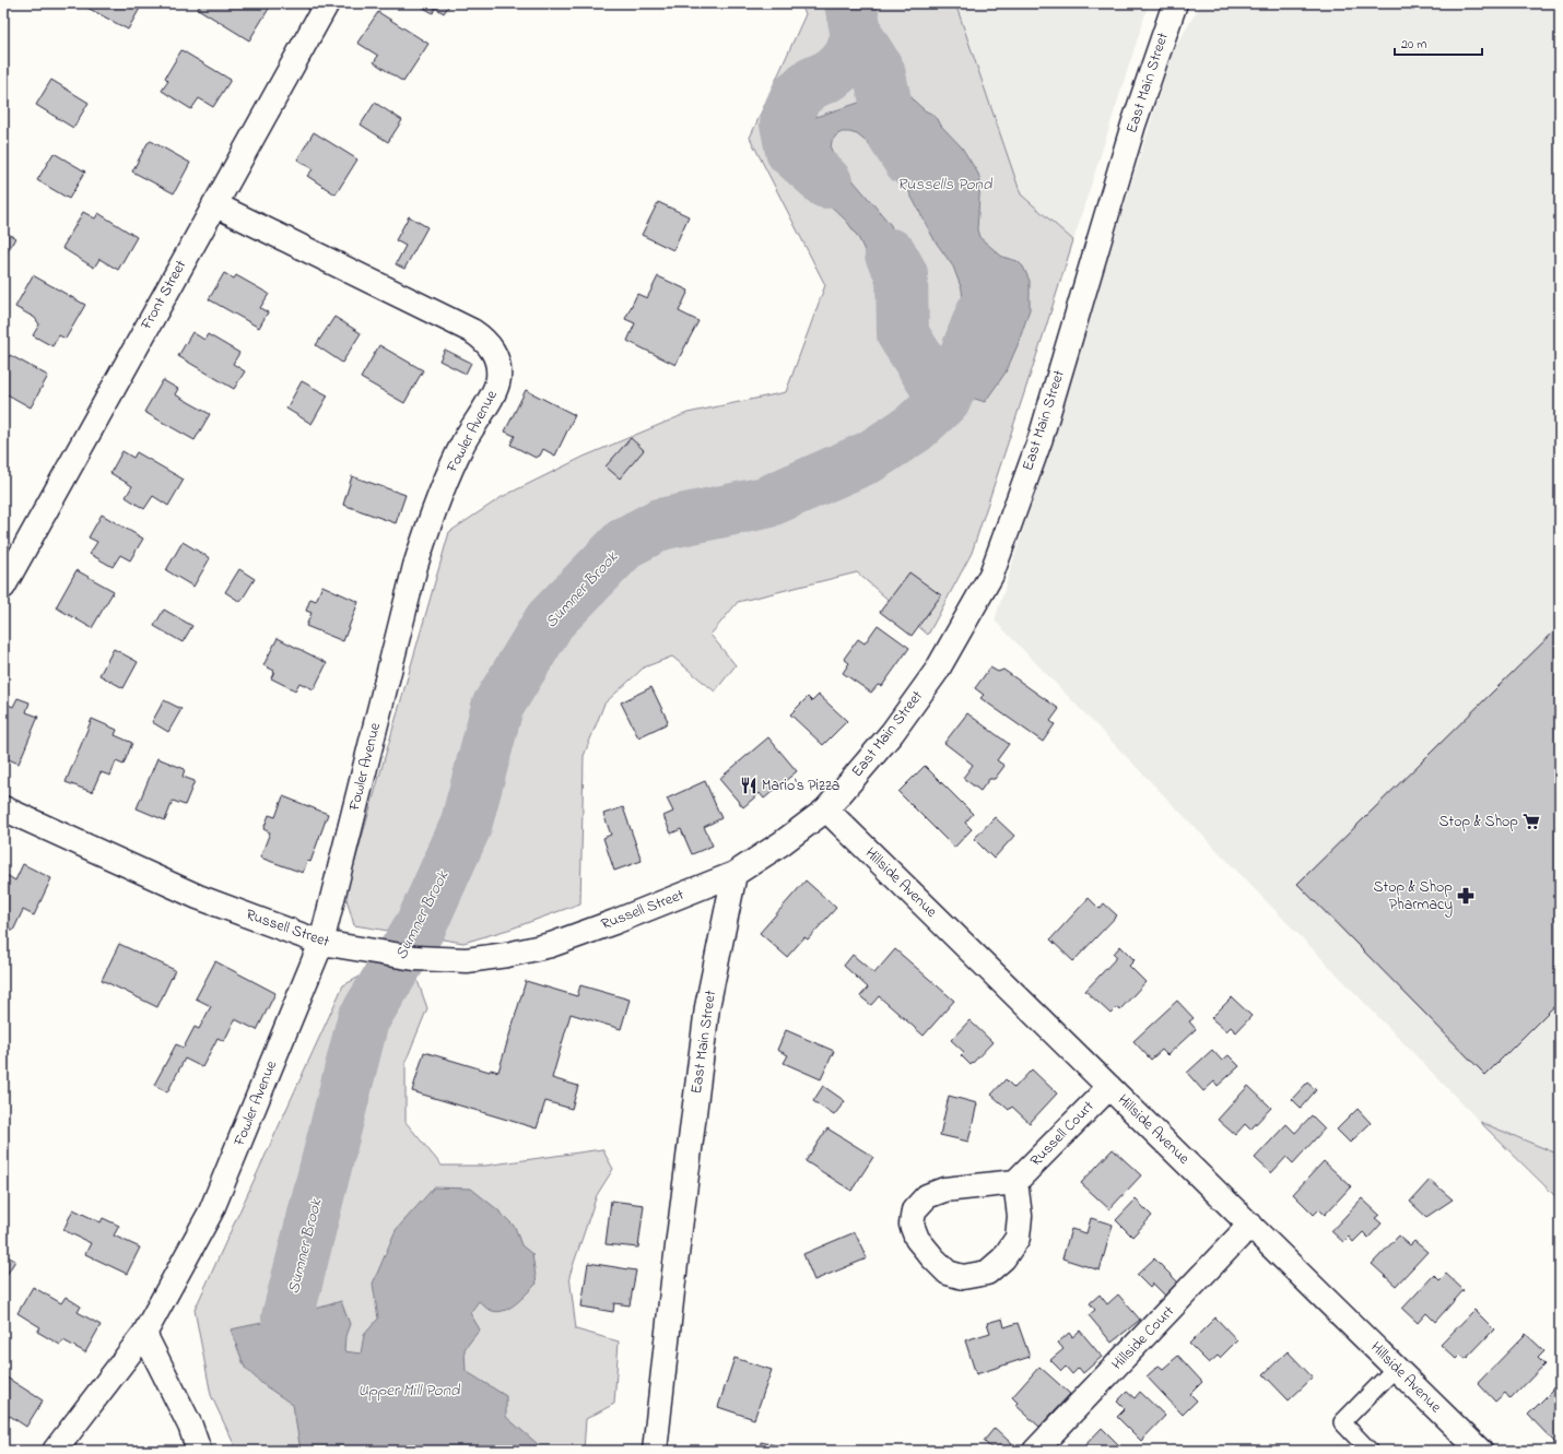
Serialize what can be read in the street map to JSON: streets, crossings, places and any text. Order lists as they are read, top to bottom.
{
  "streets": {
    "street": [
      "East Main Street",
      "Front Street",
      "Fowler Avenue",
      "Hillside Avenue",
      "Russell Street",
      "Russell Court",
      "Hillside Court"
    ]
  },
  "crossings": [
    ["East Main Street", "Hillside Avenue"],
    ["East Main Street", "Russell Street"],
    ["Front Street", "Fowler Avenue"],
    ["Fowler Avenue", "Russell Street"],
    ["Hillside Avenue", "Russell Court"],
    ["Hillside Avenue", "Hillside Court"]
  ],
  "water": ["Russells Pond", "Sumner Brook", "Upper Mill Pond"],
  "places": {
    "restaurant": ["Mario's Pizza"],
    "supermarket": ["Stop & Shop"],
    "pharmacy": ["Stop & Shop Pharmacy"]
  },
  "scale_bar": "20 m"
}
